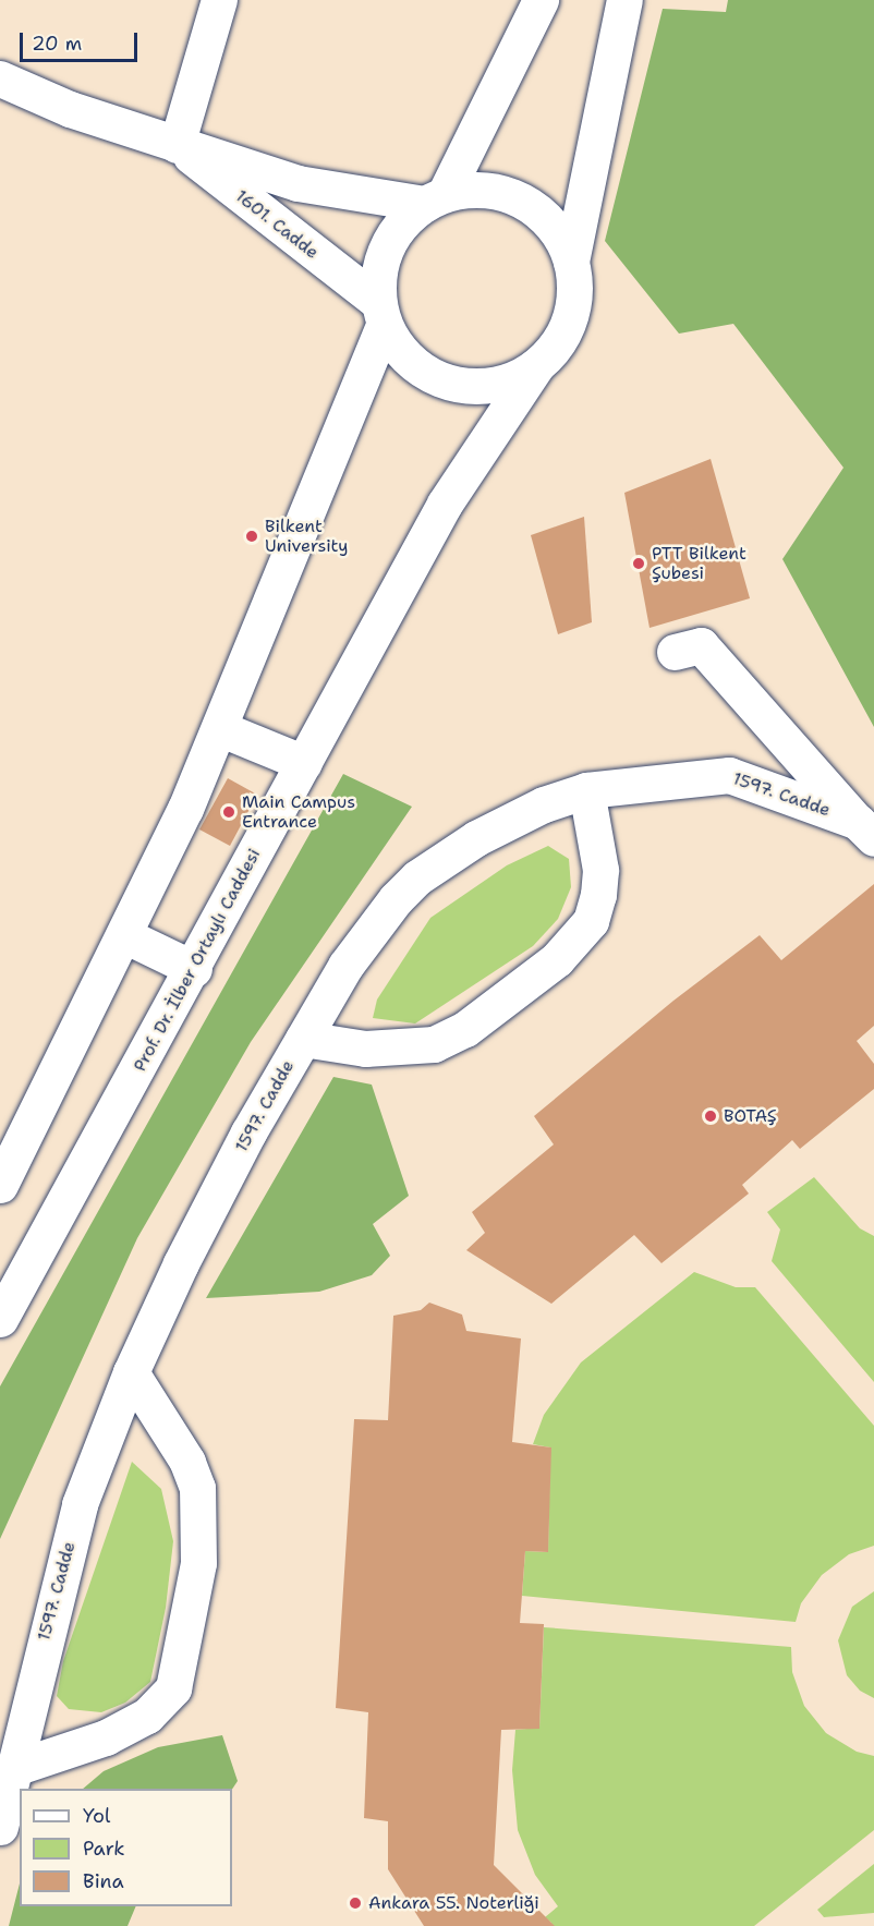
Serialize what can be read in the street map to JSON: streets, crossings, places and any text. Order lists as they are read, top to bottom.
{
  "streets": {
    "street": ["1601. Cadde", "1597. Cadde", "Prof. Dr. İlber Ortaylı Caddesi"]
  },
  "crossings": [
    ["1601. Cadde", "Prof. Dr. İlber Ortaylı Caddesi"]
  ],
  "places": [
    "Bilkent University",
    "PTT Bilkent Şubesi",
    "Main Campus Entrance",
    "BOTAŞ",
    "Ankara 55. Noterliği"
  ],
  "legend": ["Yol", "Park", "Bina"],
  "scale_bar": "20 m"
}
